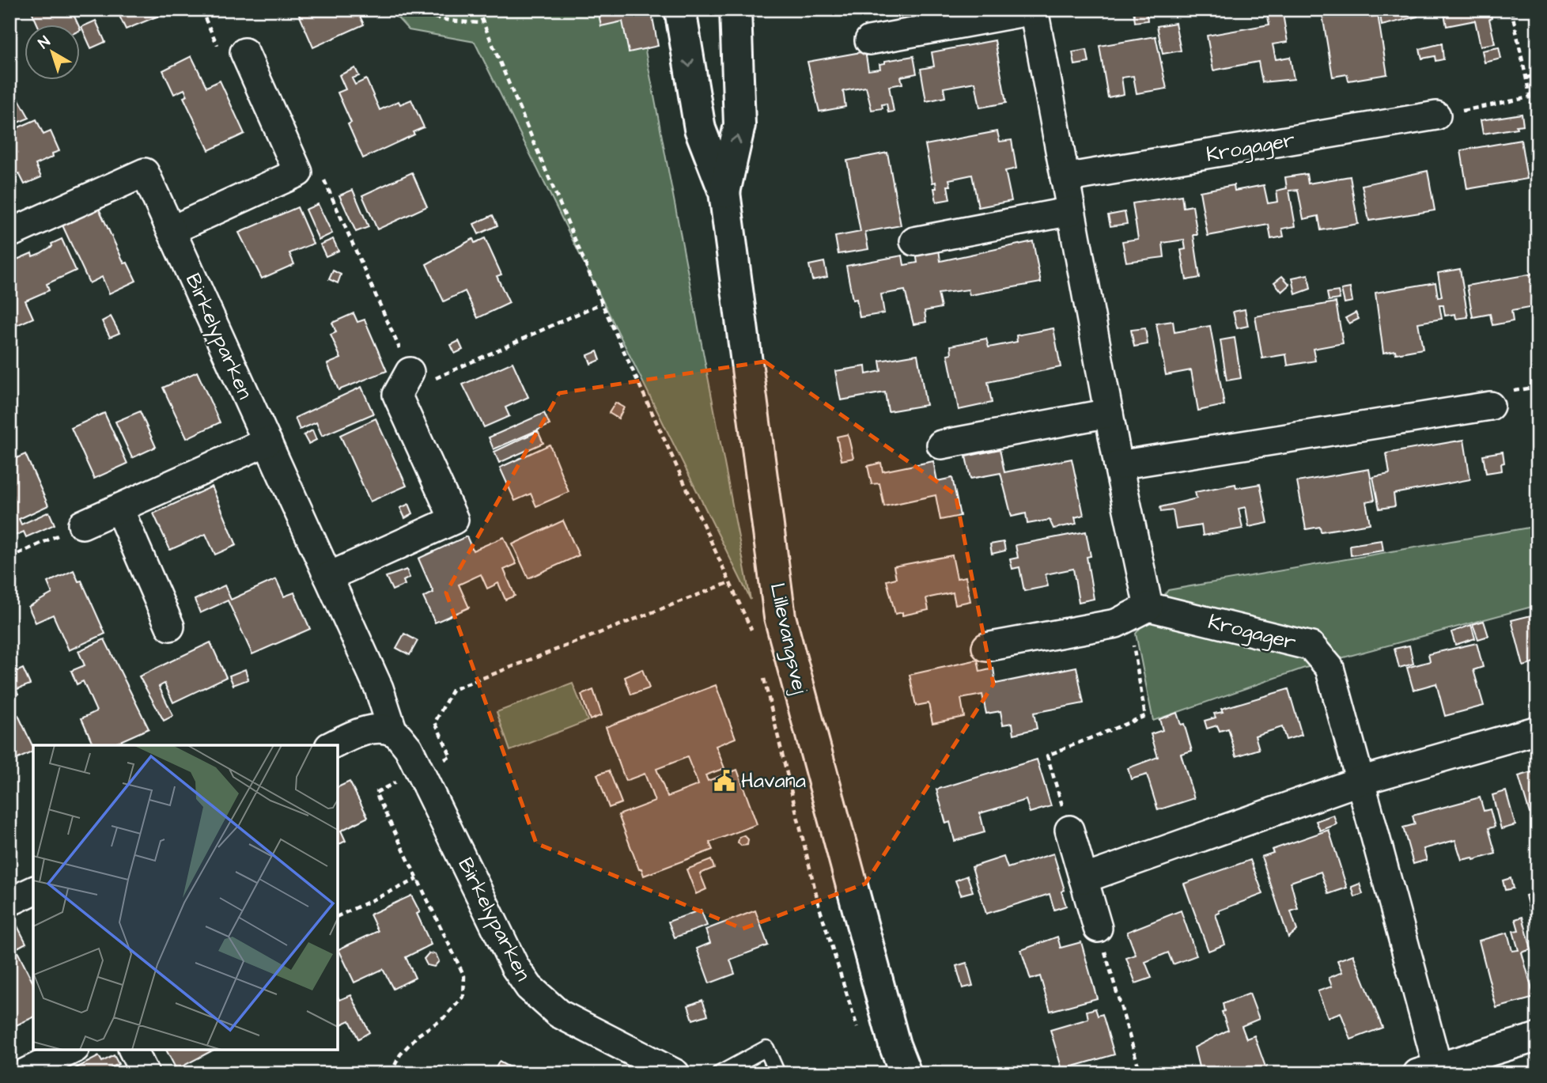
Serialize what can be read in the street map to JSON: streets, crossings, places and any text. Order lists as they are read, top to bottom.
{
  "streets": {
    "street": ["Krogager", "Birkelyparken", "Lillevangsvej"]
  },
  "places": {
    "public building": ["Havana"]
  },
  "north": "top left"
}
